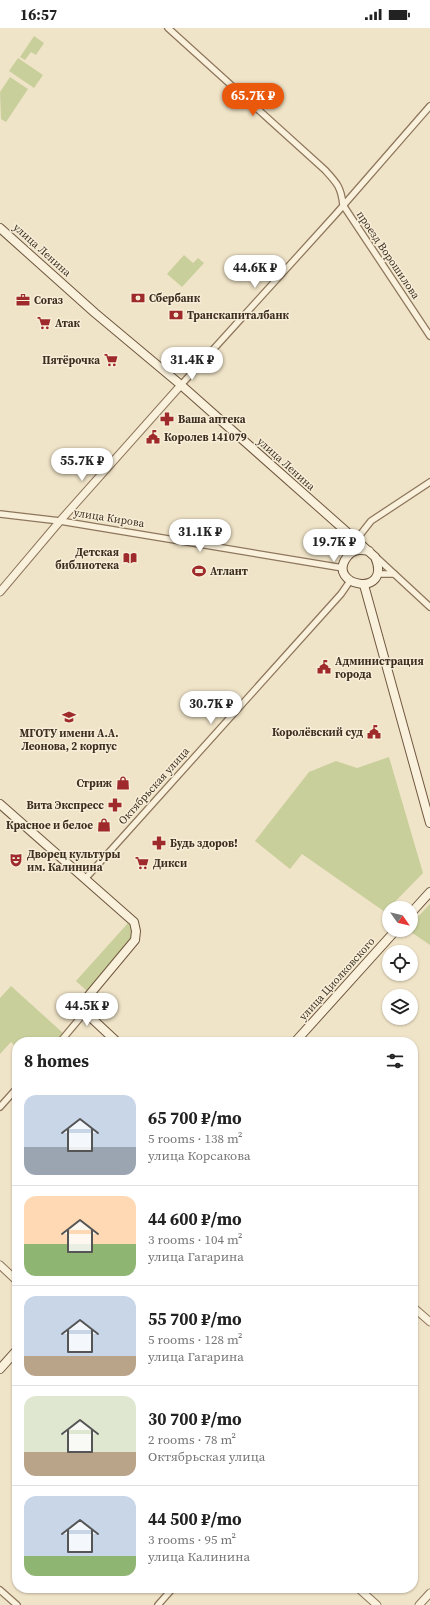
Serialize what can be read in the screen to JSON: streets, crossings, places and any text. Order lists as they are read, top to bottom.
{
  "streets": {
    "main road": ["улица Ленина", "улица Циолковского"],
    "street": ["проезд Ворошилова", "улица Кирова", "Октябрьская улица"]
  },
  "crossings": [
    ["улица Ленина", "улица Кирова"],
    ["улица Ленина", "Октябрьская улица"],
    ["улица Кирова", "Октябрьская улица"]
  ],
  "places": {
    "bank": ["Сбербанк", "Транскапиталбанк"],
    "office": ["Согаз"],
    "supermarket": ["Атак", "Пятёрочка", "Дикси"],
    "pharmacy": ["Ваша аптека", "Вита Экспресс", "Будь здоров!"],
    "public building": ["Королев 141079", "Администрация города", "Королёвский суд"],
    "library": ["Детская библиотека"],
    "sports": ["Атлант"],
    "school or university": ["МГОТУ имени А.А. Леонова, 2 корпус"],
    "shop": ["Стриж", "Красное и белое"],
    "theatre": ["Дворец культуры им. Калинина"]
  },
  "north": "bottom right",
  "page": {
    "status": "16:57",
    "price": [
      "65.7K ₽",
      "44.6K ₽",
      "31.4K ₽",
      "55.7K ₽",
      "31.1K ₽",
      "19.7K ₽",
      "30.7K ₽",
      "44.5K ₽"
    ],
    "heading": "8 homes",
    "list": [
      {
        "name": "65 700 ₽/mo",
        "note": "5 rooms · 138 m² · улица Корсакова"
      },
      {
        "name": "44 600 ₽/mo",
        "note": "3 rooms · 104 m² · улица Гагарина"
      },
      {
        "name": "55 700 ₽/mo",
        "note": "5 rooms · 128 m² · улица Гагарина"
      },
      {
        "name": "30 700 ₽/mo",
        "note": "2 rooms · 78 m² · Октябрьская улица"
      },
      {
        "name": "44 500 ₽/mo",
        "note": "3 rooms · 95 m² · улица Калинина"
      }
    ]
  }
}
